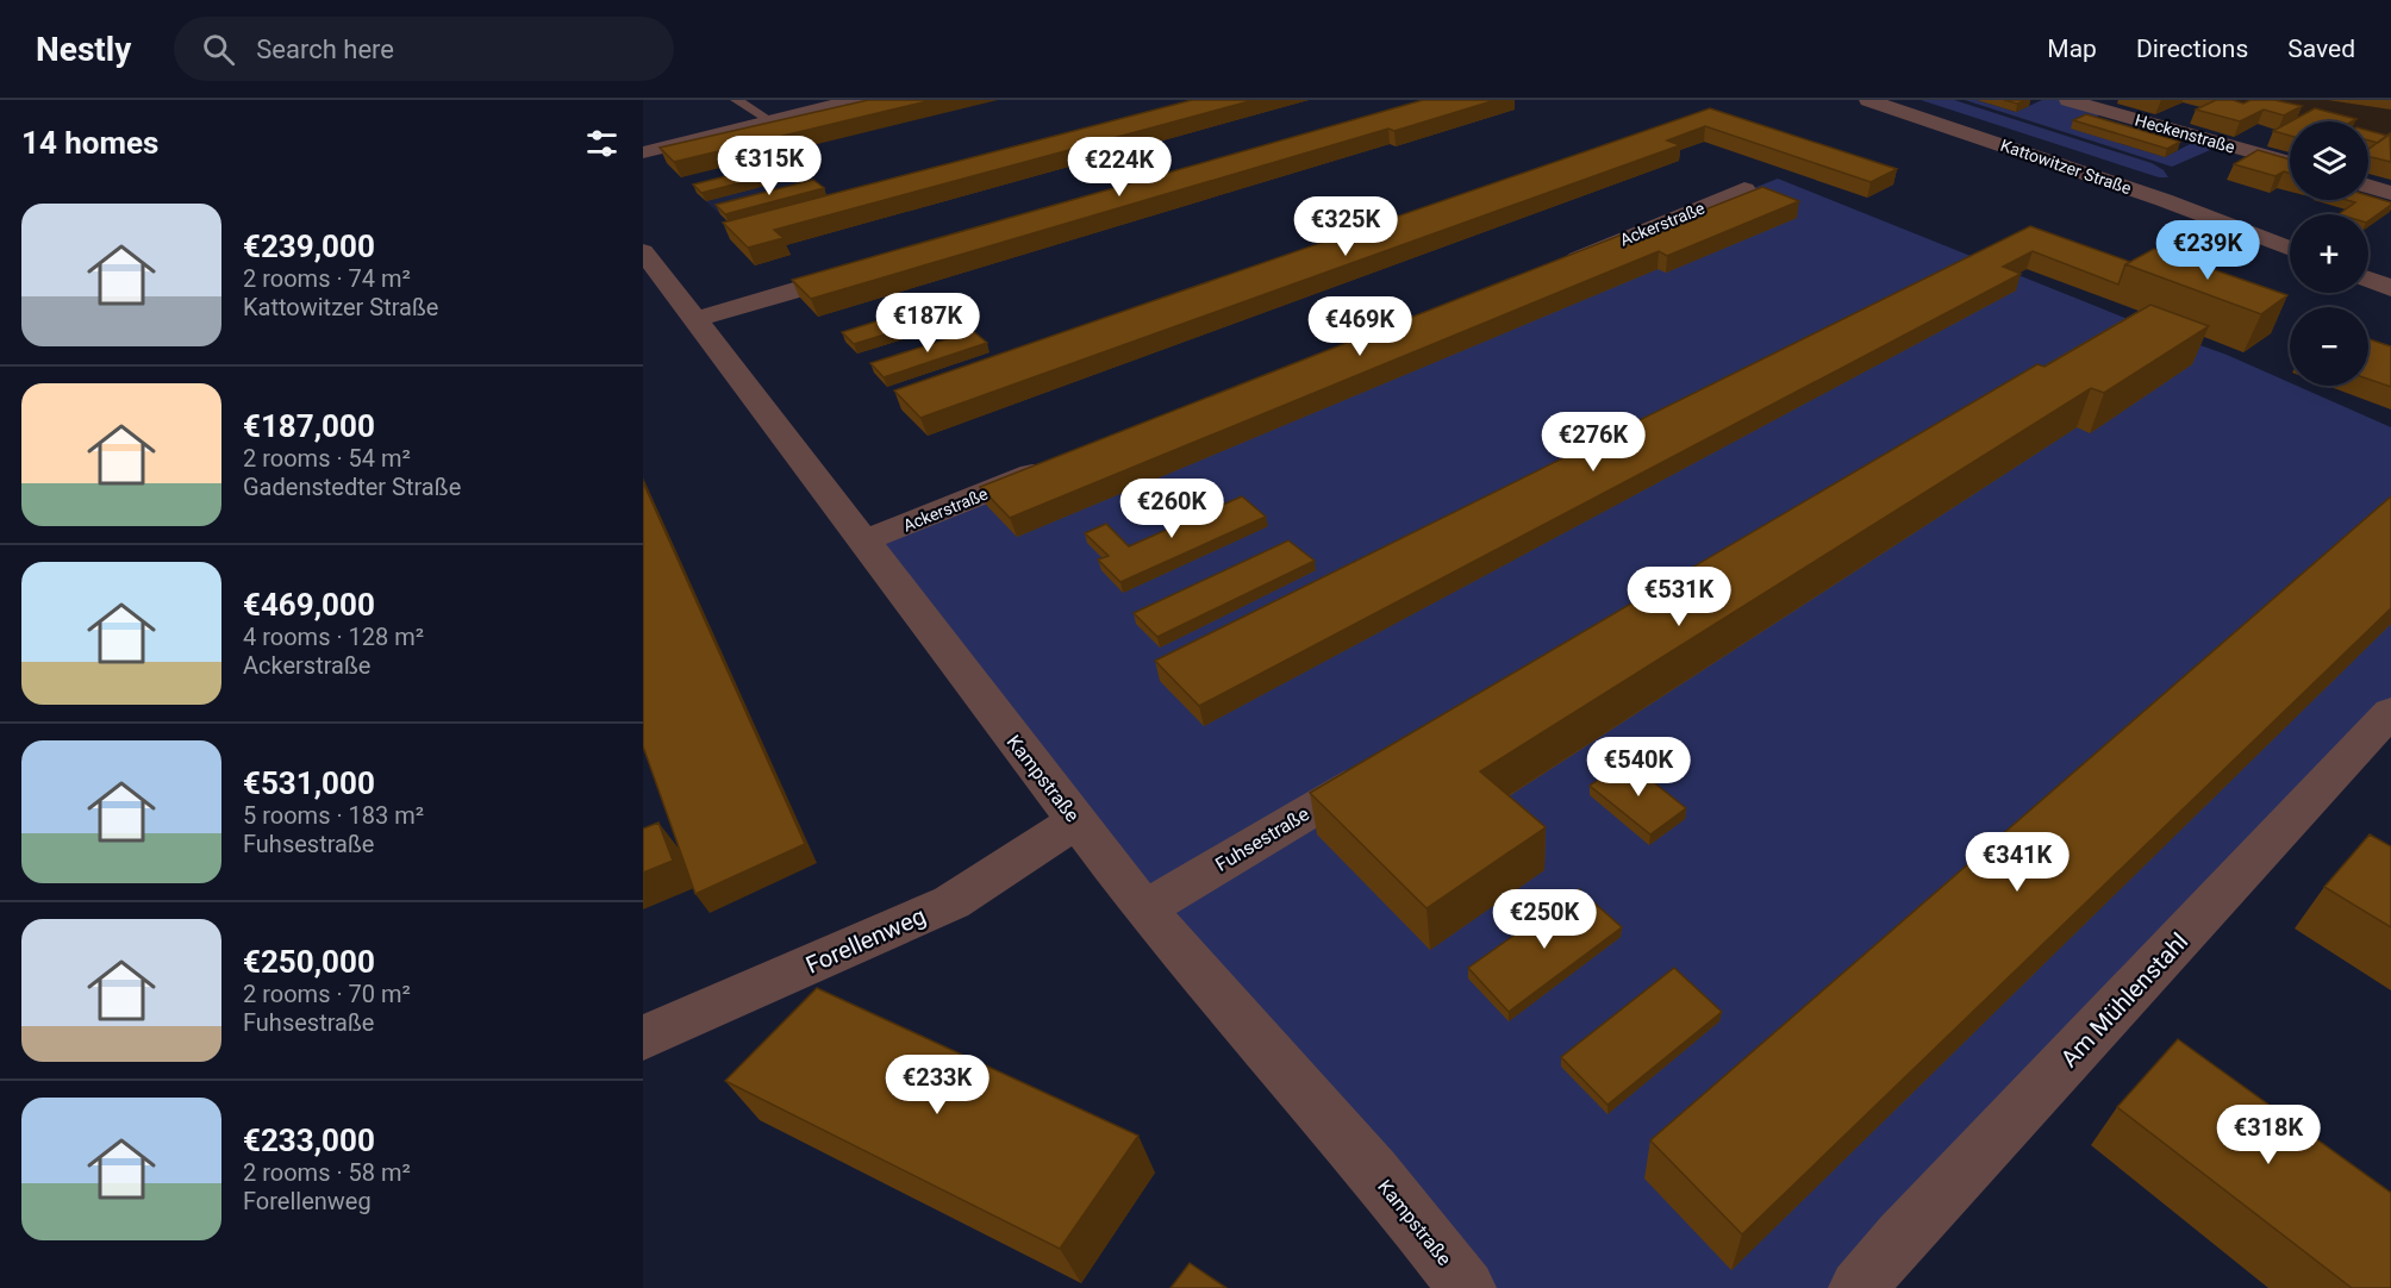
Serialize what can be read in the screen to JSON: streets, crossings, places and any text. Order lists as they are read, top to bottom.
{
  "streets": {
    "street": [
      "Heckenstraße",
      "Kattowitzer Straße",
      "Ackerstraße",
      "Kampstraße",
      "Fuhsestraße",
      "Forellenweg",
      "Am Mühlenstahl"
    ]
  },
  "crossings": [
    ["Ackerstraße", "Kampstraße"],
    ["Kampstraße", "Fuhsestraße"],
    ["Kampstraße", "Forellenweg"]
  ],
  "page": {
    "header": "Nestly",
    "search": "Search here",
    "nav": ["Map", "Directions", "Saved"],
    "heading": "14 homes",
    "map_buttons": ["+", "−"],
    "price": [
      "€315K",
      "€224K",
      "€325K",
      "€239K",
      "€187K",
      "€469K",
      "€276K",
      "€260K",
      "€531K",
      "€540K",
      "€341K",
      "€250K",
      "€233K",
      "€318K"
    ],
    "list": [
      {
        "name": "€239,000",
        "note": "2 rooms · 74 m² · Kattowitzer Straße"
      },
      {
        "name": "€187,000",
        "note": "2 rooms · 54 m² · Gadenstedter Straße"
      },
      {
        "name": "€469,000",
        "note": "4 rooms · 128 m² · Ackerstraße"
      },
      {
        "name": "€531,000",
        "note": "5 rooms · 183 m² · Fuhsestraße"
      },
      {
        "name": "€250,000",
        "note": "2 rooms · 70 m² · Fuhsestraße"
      },
      {
        "name": "€233,000",
        "note": "2 rooms · 58 m² · Forellenweg"
      }
    ]
  }
}
